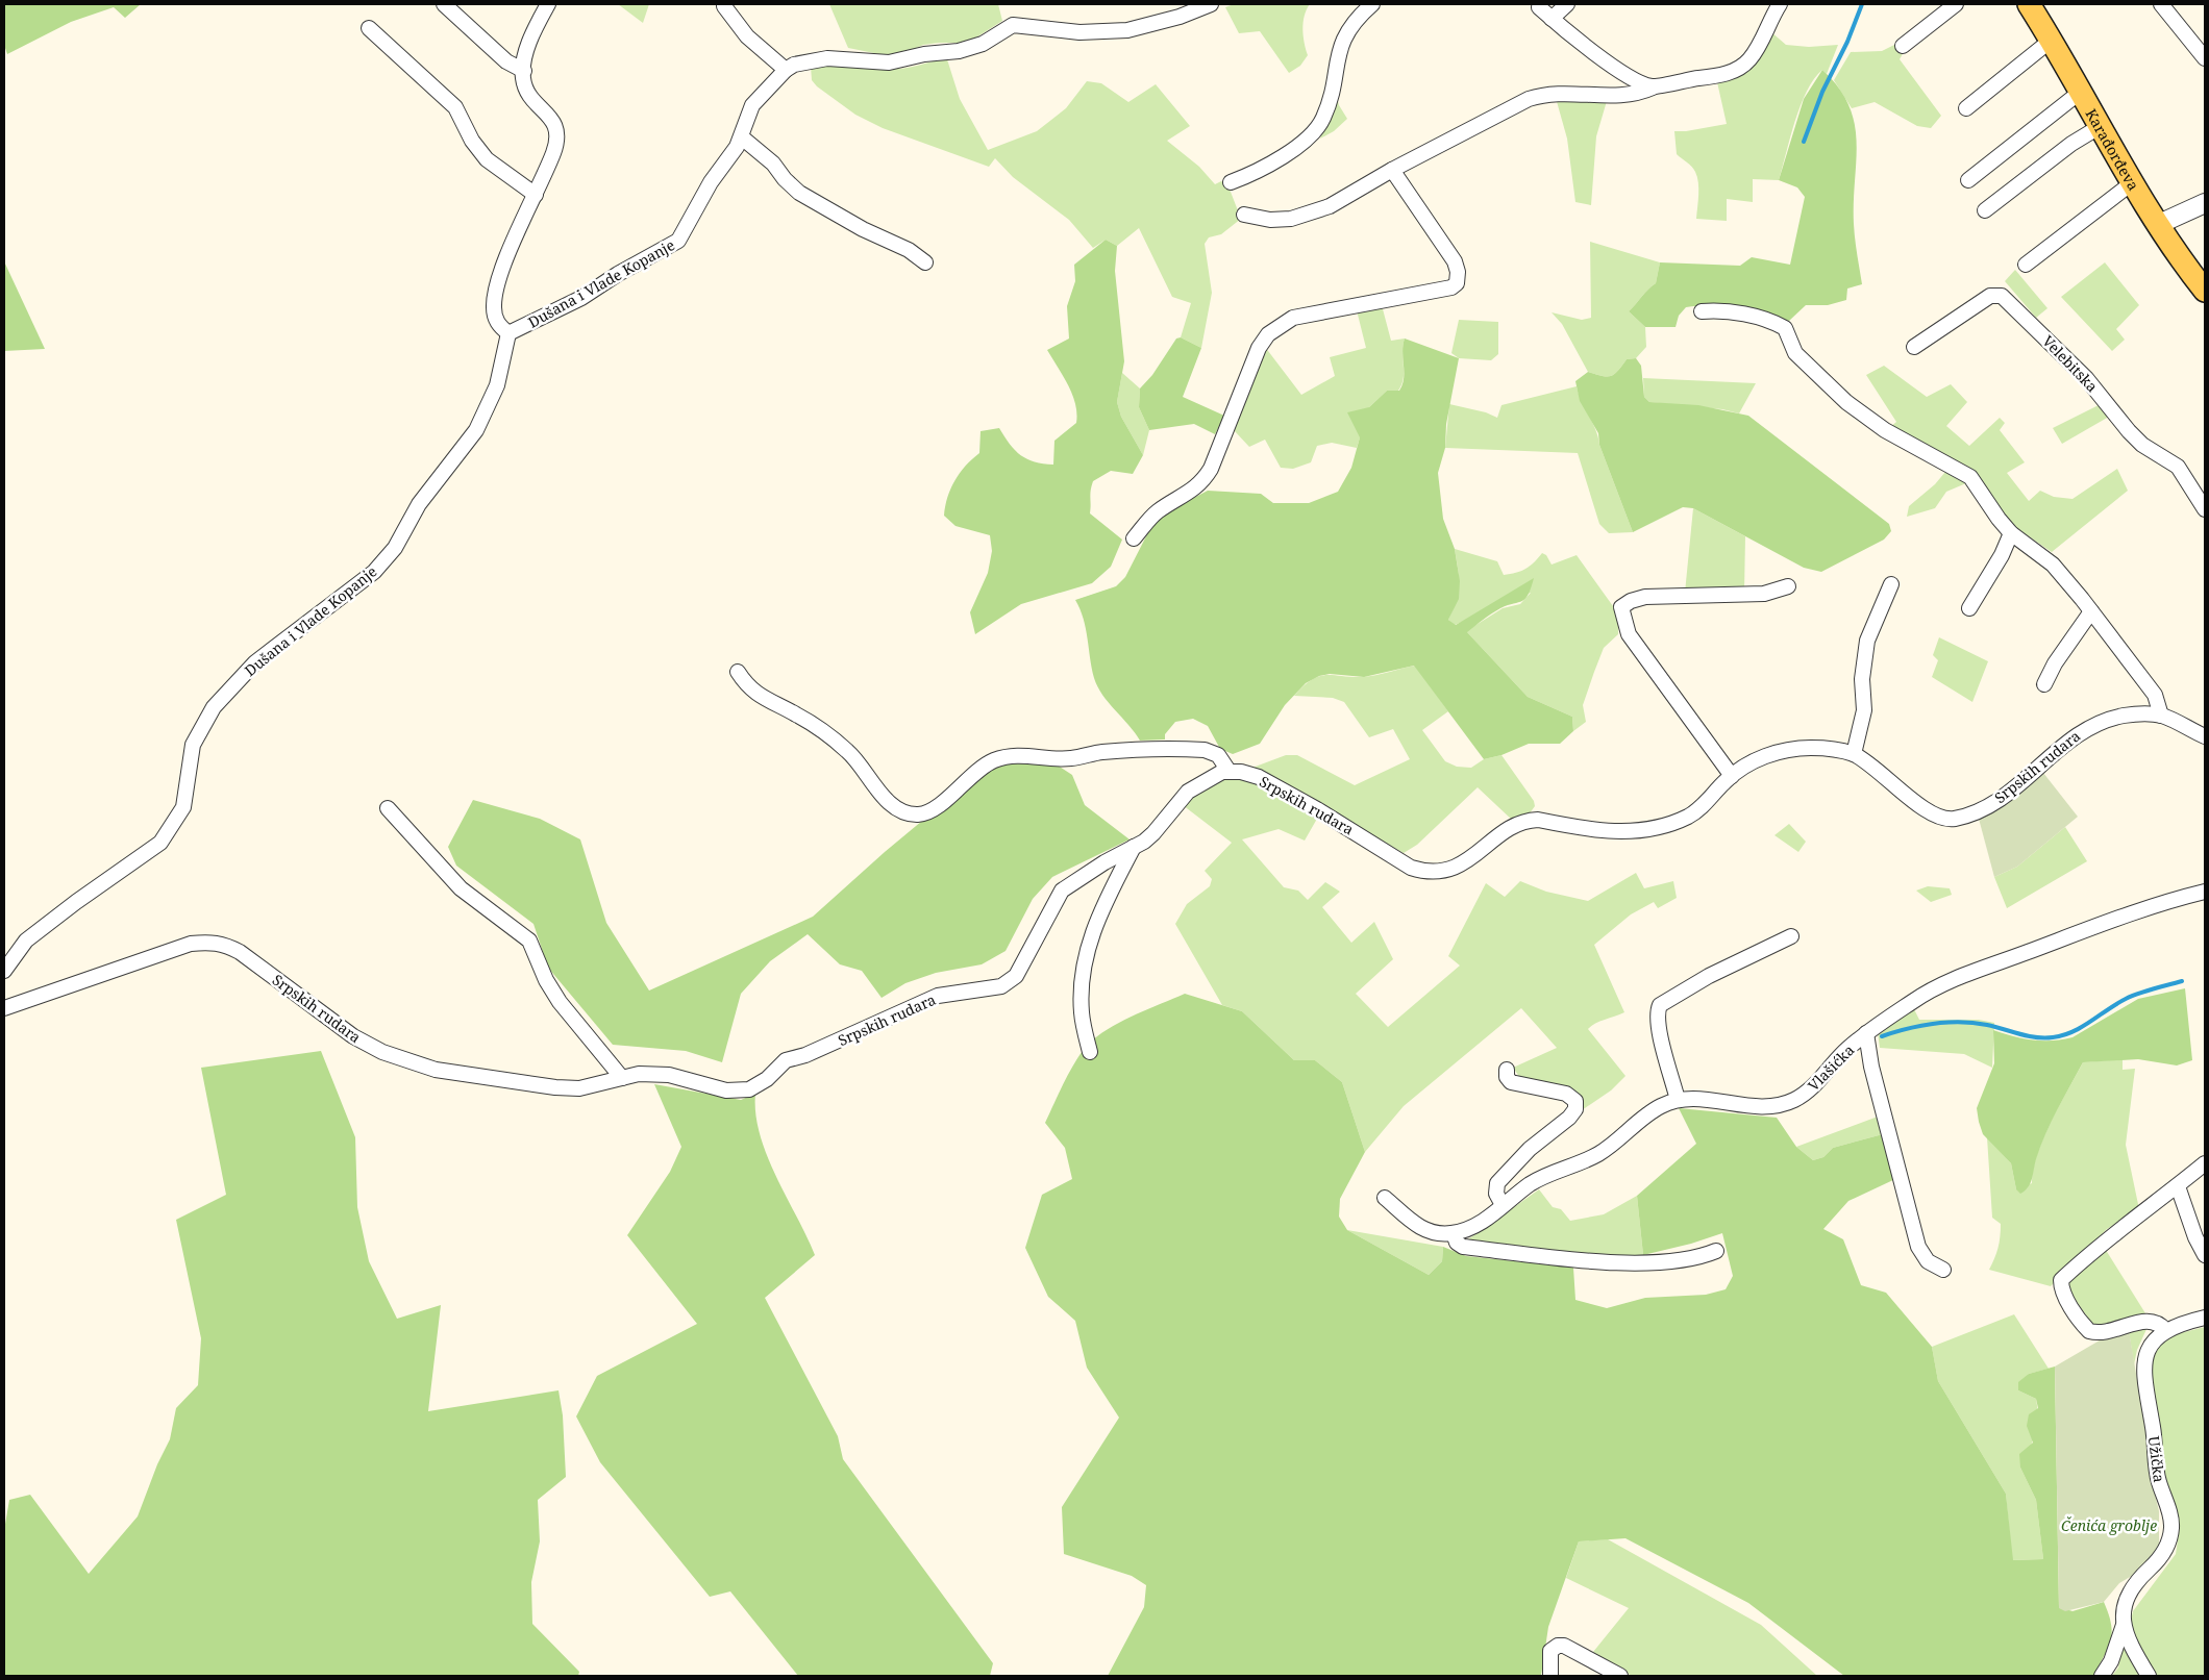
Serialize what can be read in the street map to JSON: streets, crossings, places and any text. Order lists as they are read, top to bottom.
{
  "streets": {
    "main road": ["Karađorđeva"],
    "street": [
      "Dušana i Vlade Kopanje",
      "Velebitska",
      "Srpskih rudara",
      "Vlašićka",
      "Užička"
    ]
  },
  "parks": ["Čenića groblje"]
}
